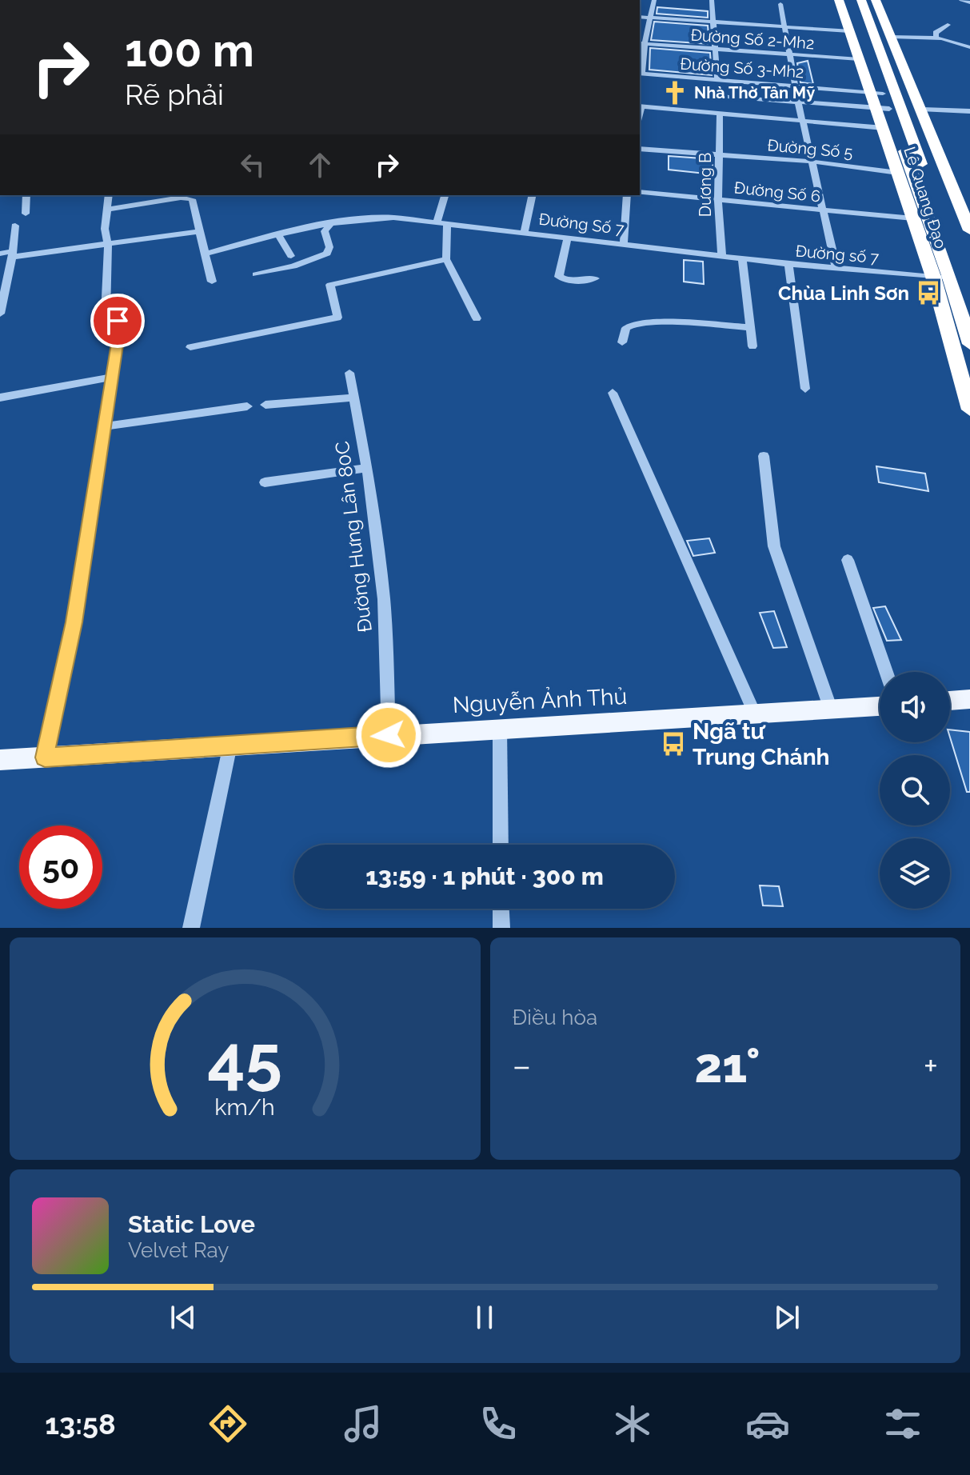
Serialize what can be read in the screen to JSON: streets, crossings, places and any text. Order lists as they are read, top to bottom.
{
  "streets": {
    "highway": ["Lê Quang Đạo"],
    "main road": ["Nguyễn Ảnh Thủ"],
    "street": [
      "Đường Số 2-Mh2",
      "Đường Số 3-Mh2",
      "Đường Số 5",
      "Dương B",
      "Đường Số 6",
      "Đường Số 7",
      "Đường số 7",
      "Đường Hưng Lân 80C"
    ]
  },
  "crossings": [
    ["Đường Số 2-Mh2", "Lê Quang Đạo"],
    ["Đường Số 3-Mh2", "Lê Quang Đạo"],
    ["Đường Số 5", "Dương B"],
    ["Đường Số 5", "Lê Quang Đạo"],
    ["Dương B", "Đường Số 6"],
    ["Dương B", "Đường Số 7"],
    ["Dương B", "Đường số 7"],
    ["Đường Số 6", "Lê Quang Đạo"],
    ["Lê Quang Đạo", "Đường số 7"],
    ["Đường Số 7", "Đường số 7"],
    ["Đường Hưng Lân 80C", "Nguyễn Ảnh Thủ"]
  ],
  "places": {
    "church": ["Nhà Thờ Tân Mỹ"],
    "bus stop": ["Chùa Linh Sơn", "Ngã tư Trung Chánh"]
  },
  "page": {
    "turn": ["100 m", "Rẽ phải"],
    "limit": "50",
    "trip": "13:59 · 1 phút · 300 m",
    "tile": "Điều hòa",
    "heat": ["−", "21°", "+"],
    "song": ["Static Love", "Velvet Ray"],
    "tabs": "13:58",
    "gauge": ["45", "km/h"]
  }
}
